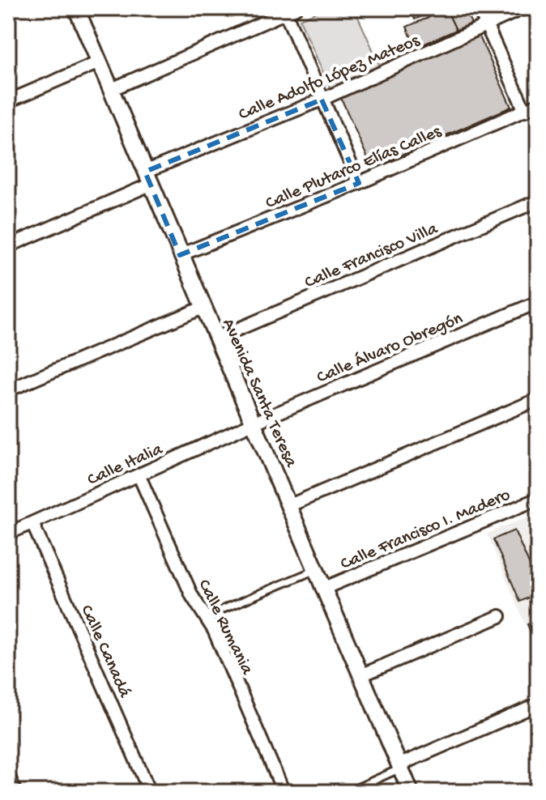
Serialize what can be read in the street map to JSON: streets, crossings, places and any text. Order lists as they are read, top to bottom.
{
  "streets": {
    "street": [
      "Calle Adolfo López Mateos",
      "Calle Plutarco Elías Calles",
      "Calle Francisco Villa",
      "Calle Álvaro Obregón",
      "Avenida Santa Teresa",
      "Calle Italia",
      "Calle Francisco I. Madero",
      "Calle Rumania",
      "Calle Canadá"
    ]
  },
  "crossings": [
    ["Calle Adolfo López Mateos", "Avenida Santa Teresa"],
    ["Calle Plutarco Elías Calles", "Avenida Santa Teresa"],
    ["Calle Francisco Villa", "Avenida Santa Teresa"],
    ["Calle Álvaro Obregón", "Avenida Santa Teresa"],
    ["Calle Álvaro Obregón", "Calle Italia"],
    ["Avenida Santa Teresa", "Calle Italia"],
    ["Avenida Santa Teresa", "Calle Francisco I. Madero"],
    ["Calle Italia", "Calle Rumania"],
    ["Calle Italia", "Calle Canadá"]
  ]
}
